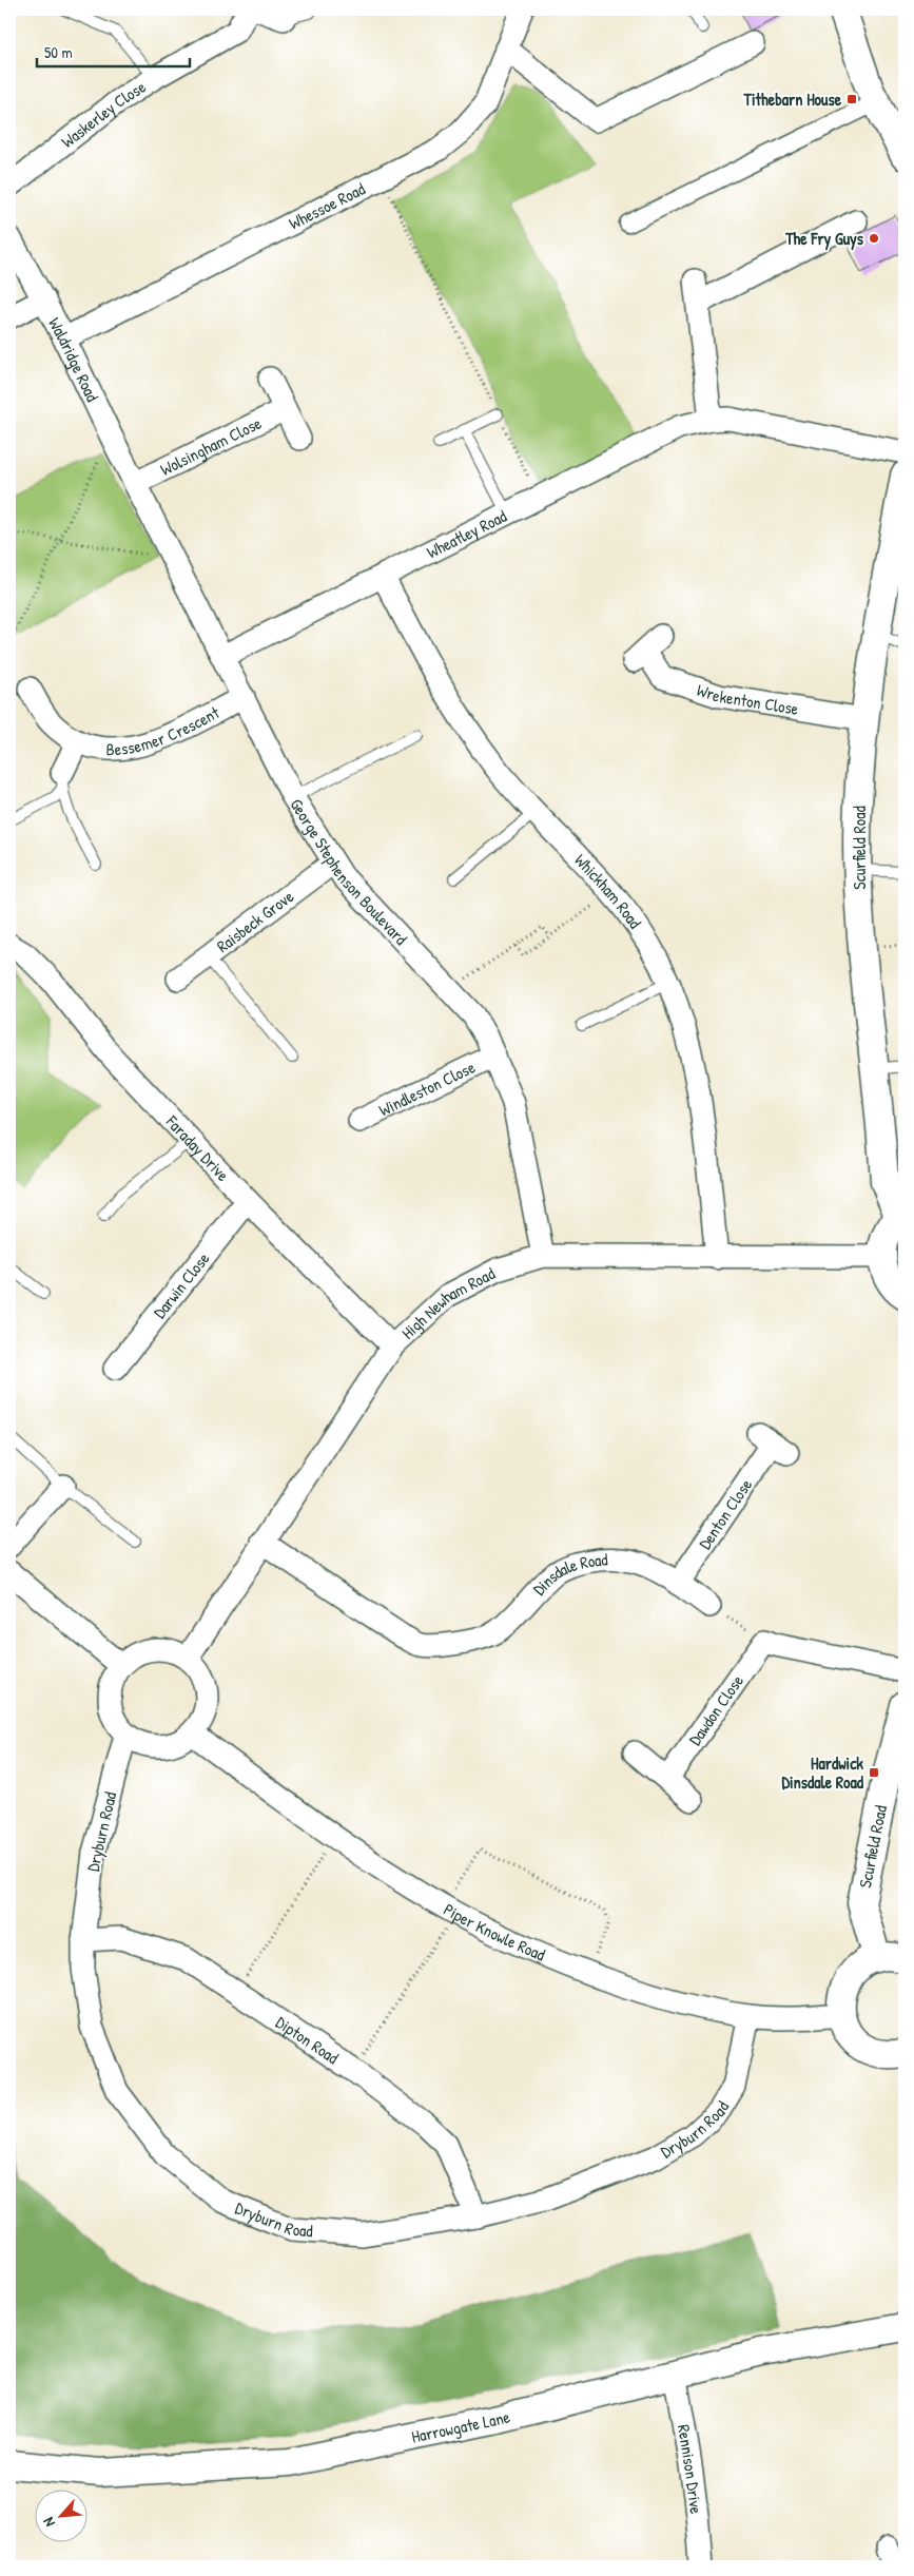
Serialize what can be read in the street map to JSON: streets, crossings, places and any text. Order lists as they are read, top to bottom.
{
  "streets": {
    "street": [
      "Waskerley Close",
      "Whessoe Road",
      "Waldridge Road",
      "Wolsingham Close",
      "Wheatley Road",
      "Wrekenton Close",
      "Bessemer Crescent",
      "Scurfield Road",
      "George Stephenson Boulevard",
      "Whickham Road",
      "Raisbeck Grove",
      "Windleston Close",
      "Faraday Drive",
      "Darwin Close",
      "High Newham Road",
      "Denton Close",
      "Dinsdale Road",
      "Dawdon Close",
      "Dryburn Road",
      "Piper Knowle Road",
      "Dipton Road",
      "Harrowgate Lane",
      "Rennison Drive"
    ]
  },
  "crossings": [
    ["Whessoe Road", "Waldridge Road"],
    ["Waldridge Road", "Wolsingham Close"],
    ["Waldridge Road", "George Stephenson Boulevard"],
    ["Wolsingham Close", "George Stephenson Boulevard"],
    ["Wheatley Road", "George Stephenson Boulevard"],
    ["Wheatley Road", "Whickham Road"],
    ["Wrekenton Close", "Scurfield Road"],
    ["Bessemer Crescent", "George Stephenson Boulevard"],
    ["Scurfield Road", "High Newham Road"],
    ["George Stephenson Boulevard", "Raisbeck Grove"],
    ["George Stephenson Boulevard", "Windleston Close"],
    ["George Stephenson Boulevard", "High Newham Road"],
    ["Whickham Road", "High Newham Road"],
    ["Faraday Drive", "Darwin Close"],
    ["Faraday Drive", "High Newham Road"],
    ["High Newham Road", "Dinsdale Road"],
    ["High Newham Road", "Dryburn Road"],
    ["High Newham Road", "Piper Knowle Road"],
    ["Denton Close", "Dinsdale Road"],
    ["Dryburn Road", "Piper Knowle Road"],
    ["Dryburn Road", "Dipton Road"],
    ["Harrowgate Lane", "Rennison Drive"]
  ],
  "places": {
    "transit": ["Tithebarn House", "Hardwick Dinsdale Road"],
    "other": ["The Fry Guys"]
  },
  "scale_bar": "50 m",
  "north": "bottom left"
}
